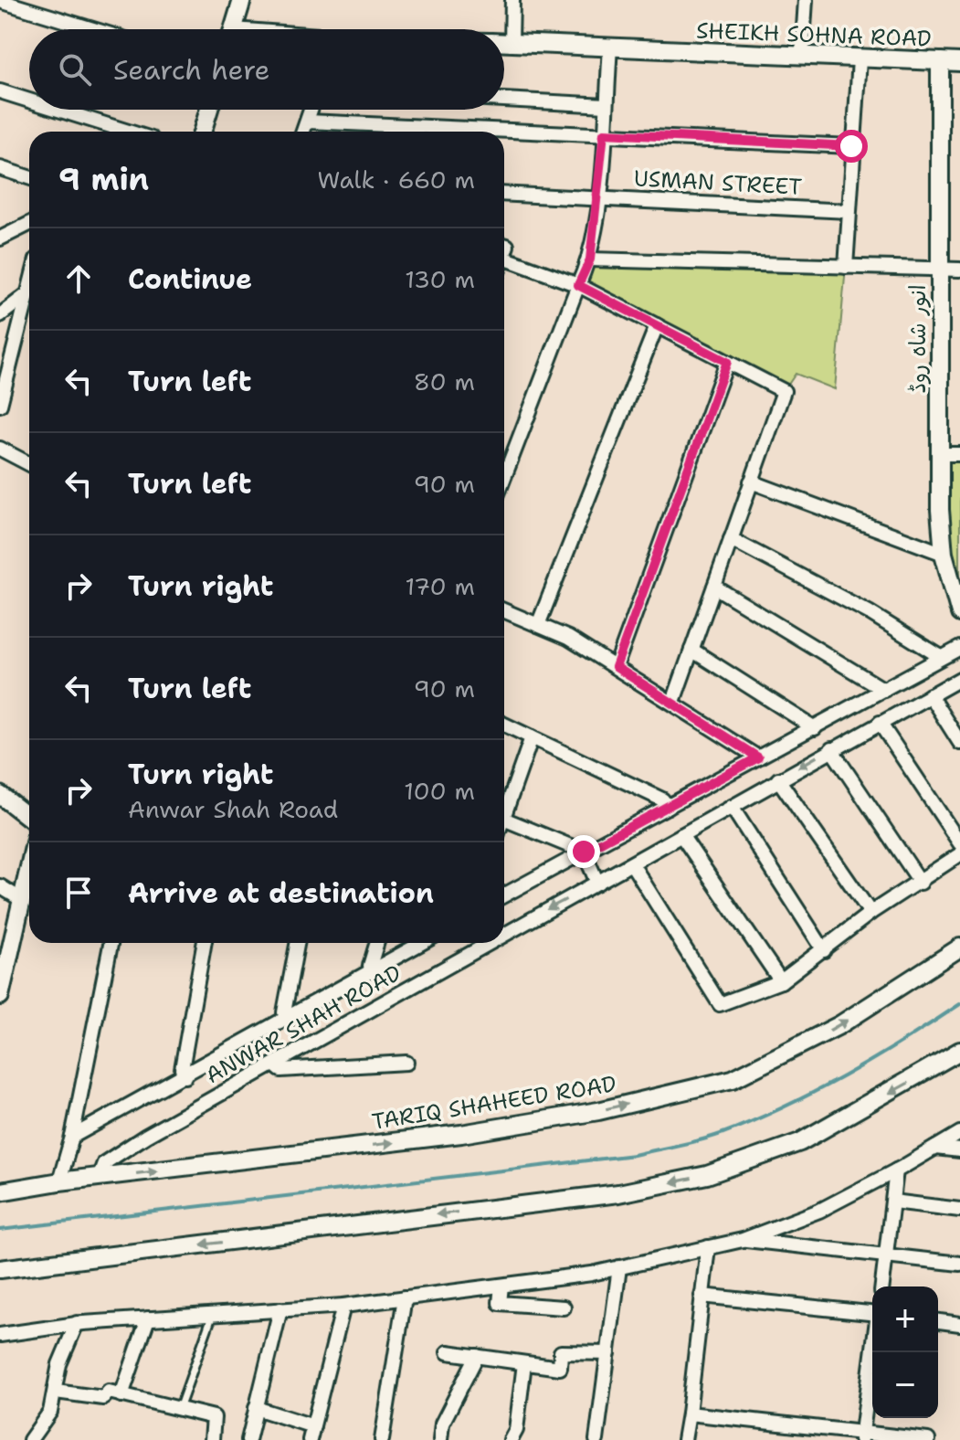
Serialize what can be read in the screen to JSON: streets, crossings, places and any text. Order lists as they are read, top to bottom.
{
  "streets": {
    "main road": ["SHEIKH SOHNA ROAD", "انور شاہ روڈ", "TARIQ SHAHEED ROAD"],
    "street": ["USMAN STREET", "ANWAR SHAH ROAD"]
  },
  "crossings": [
    ["SHEIKH SOHNA ROAD", "انور شاہ روڈ"],
    ["ANWAR SHAH ROAD", "TARIQ SHAHEED ROAD"]
  ],
  "page": {
    "search": "Search here",
    "heading": ["9 min", "Walk · 660 m"],
    "list": [
      ["Continue", "130 m"],
      ["Turn left", "80 m"],
      ["Turn left", "90 m"],
      ["Turn right", "170 m"],
      ["Turn left", "90 m"],
      ["Turn right", "Anwar Shah Road", "100 m"],
      "Arrive at destination"
    ],
    "map_buttons": ["+", "−"]
  }
}
